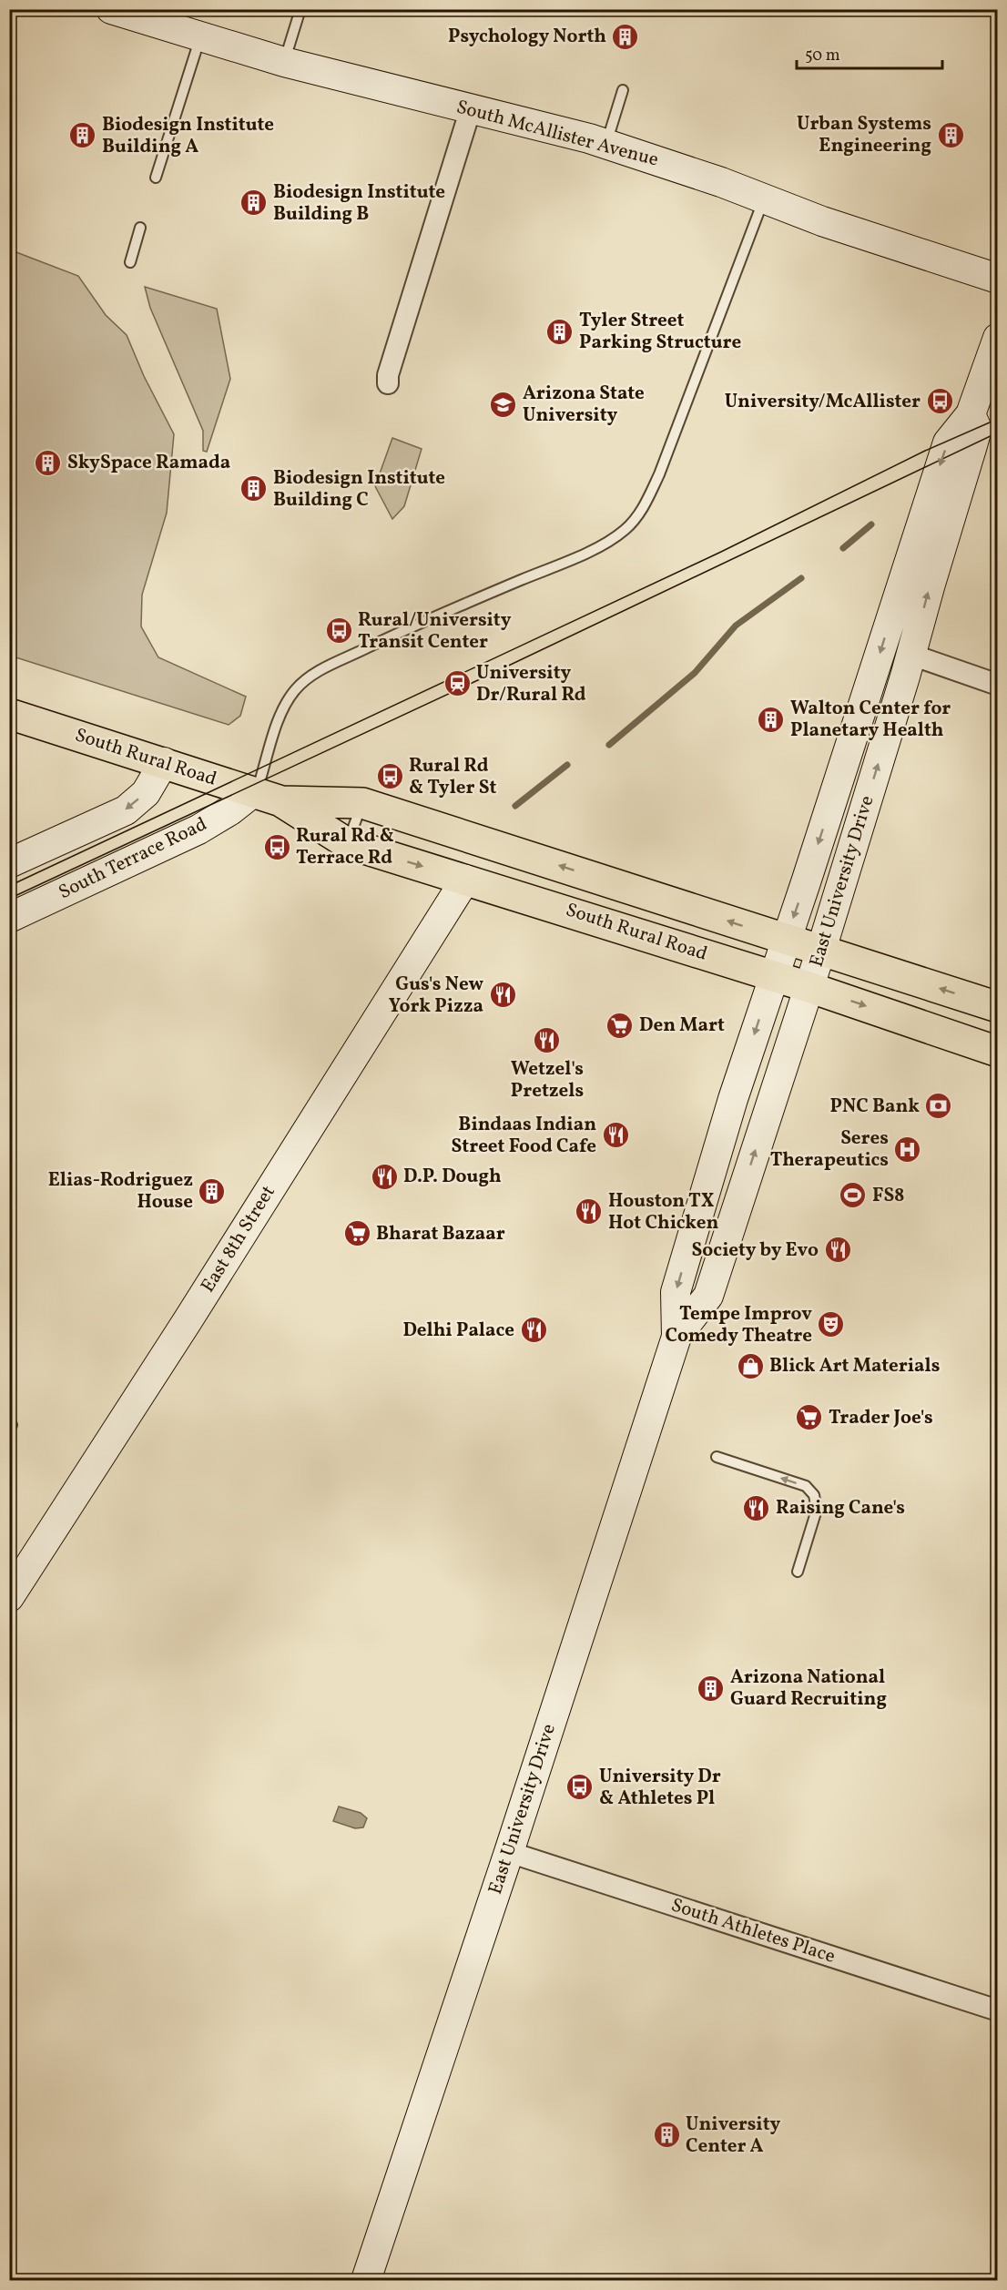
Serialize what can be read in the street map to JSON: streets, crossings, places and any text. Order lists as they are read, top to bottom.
{
  "streets": {
    "main road": [
      "South McAllister Avenue",
      "South Rural Road",
      "South Terrace Road",
      "East University Drive",
      "East 8th Street"
    ],
    "street": ["South Athletes Place"]
  },
  "crossings": [
    ["South Rural Road", "South Terrace Road"],
    ["South Rural Road", "East University Drive"],
    ["South Rural Road", "East 8th Street"],
    ["East University Drive", "South Athletes Place"]
  ],
  "places": {
    "building": [
      "Psychology North",
      "Urban Systems Engineering",
      "Biodesign Institute Building A",
      "Biodesign Institute Building B",
      "Tyler Street Parking Structure",
      "SkySpace Ramada",
      "Biodesign Institute Building C",
      "Walton Center for Planetary Health",
      "Elias-Rodriguez House",
      "Arizona National Guard Recruiting",
      "University Center A"
    ],
    "bus stop": [
      "University/McAllister",
      "Rural/University Transit Center",
      "Rural Rd & Tyler St",
      "Rural Rd & Terrace Rd",
      "University Dr & Athletes Pl"
    ],
    "school or university": ["Arizona State University"],
    "station": ["University Dr/Rural Rd"],
    "restaurant": [
      "Gus's New York Pizza",
      "Wetzel's Pretzels",
      "Bindaas Indian Street Food Cafe",
      "D.P. Dough",
      "Houston TX Hot Chicken",
      "Society by Evo",
      "Delhi Palace",
      "Raising Cane's"
    ],
    "supermarket": ["Den Mart", "Bharat Bazaar", "Trader Joe's"],
    "bank": ["PNC Bank"],
    "hospital": ["Seres Therapeutics"],
    "sports": ["FS8"],
    "theatre": ["Tempe Improv Comedy Theatre"],
    "shop": ["Blick Art Materials"]
  },
  "scale_bar": "50 m"
}
